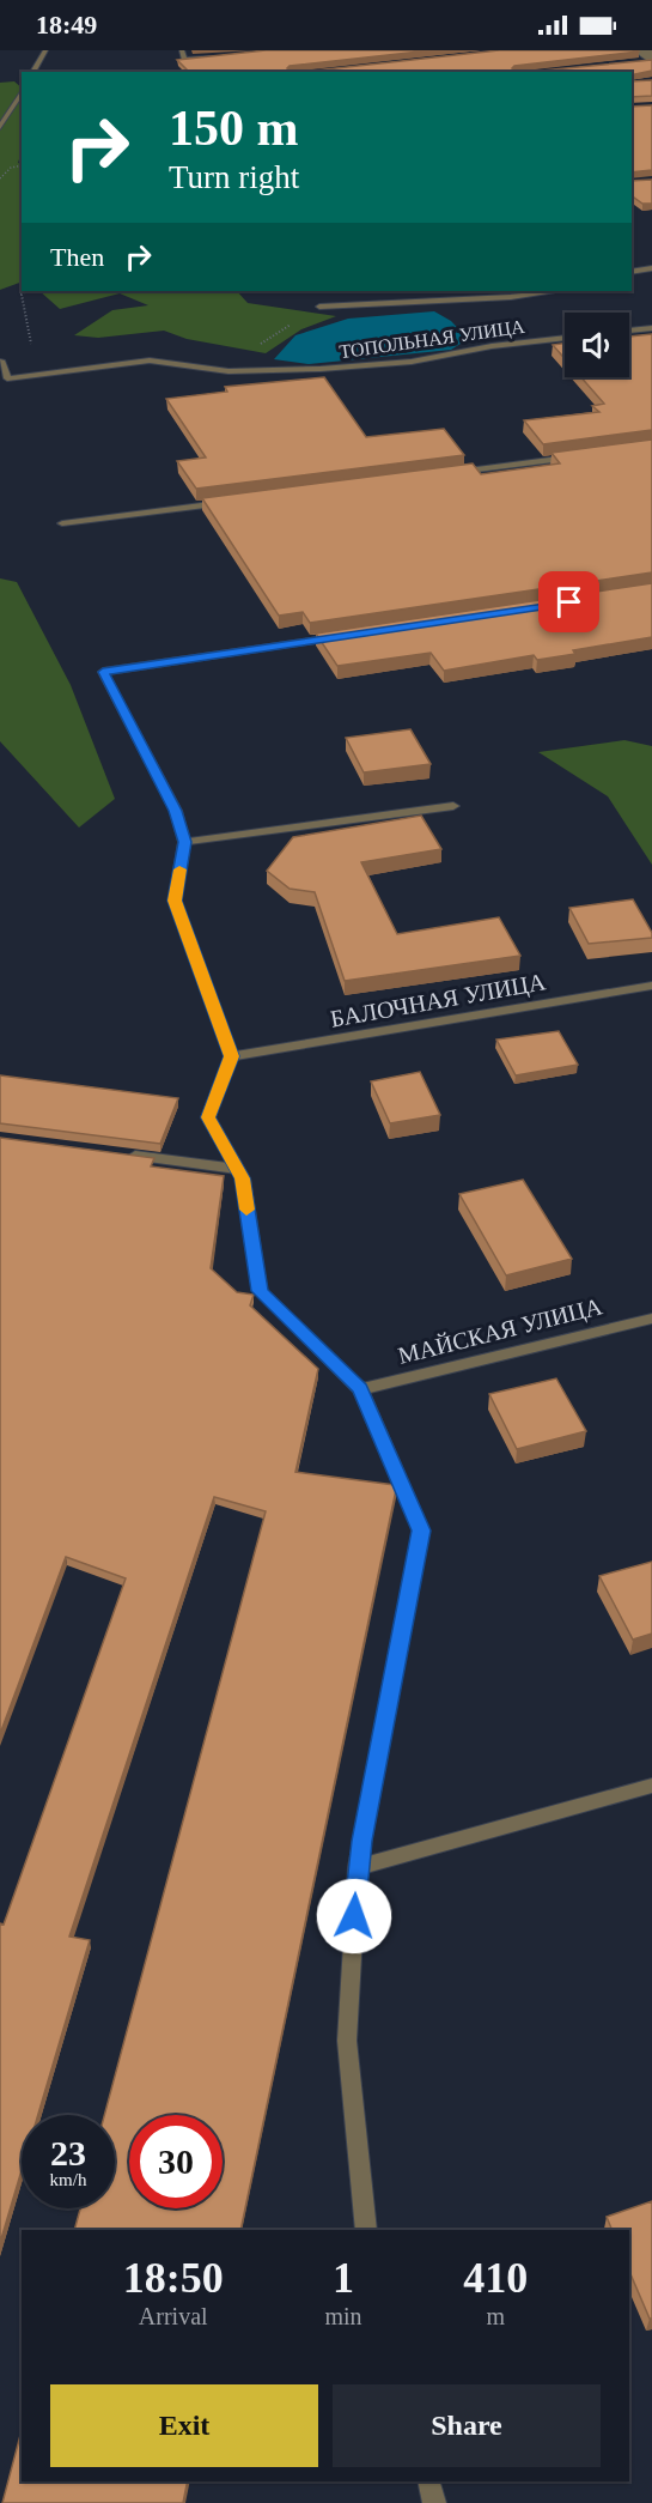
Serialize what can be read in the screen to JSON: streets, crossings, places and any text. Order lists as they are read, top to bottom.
{
  "streets": {
    "street": ["ТОПОЛЬНАЯ УЛИЦА", "БАЛОЧНАЯ УЛИЦА", "МАЙСКАЯ УЛИЦА"]
  },
  "page": {
    "status": "18:49",
    "turn": ["150 m", "Turn right"],
    "then": "Then",
    "speed": "23 km/h",
    "limit": "30",
    "eta": [
      "18:50",
      "Arrival",
      "1",
      "min",
      "410",
      "m"
    ],
    "buttons": ["Exit", "Share"]
  }
}
